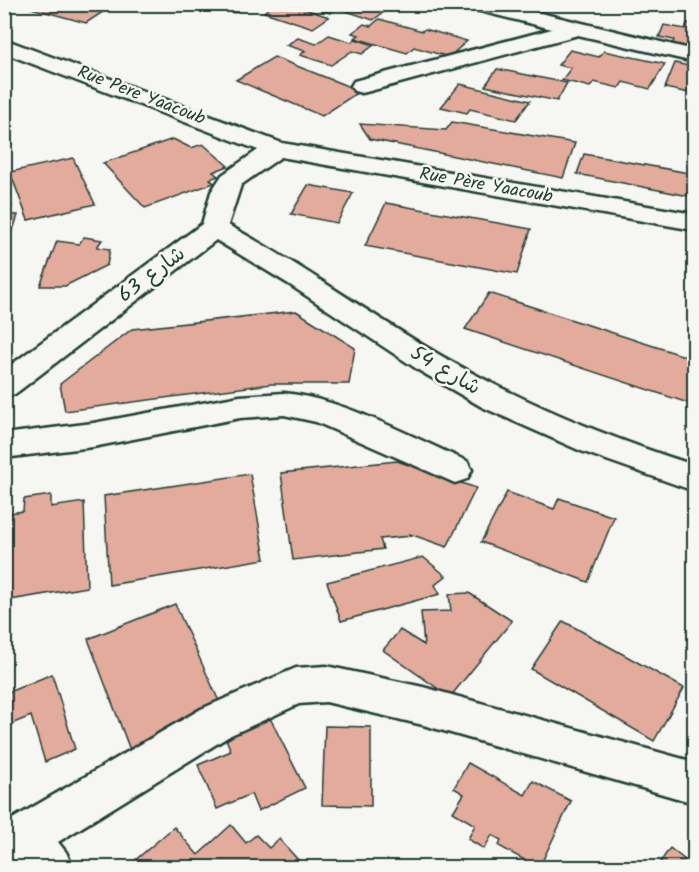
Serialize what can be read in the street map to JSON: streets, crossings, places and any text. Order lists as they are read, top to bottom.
{
  "streets": {
    "street": [
      "Rue Pere Yaacoub",
      "Rue Père Yaacoub",
      "شارع 63",
      "شارع 54"
    ]
  },
  "crossings": [
    ["Rue Pere Yaacoub", "Rue Père Yaacoub"],
    ["شارع 63", "شارع 54"]
  ]
}
